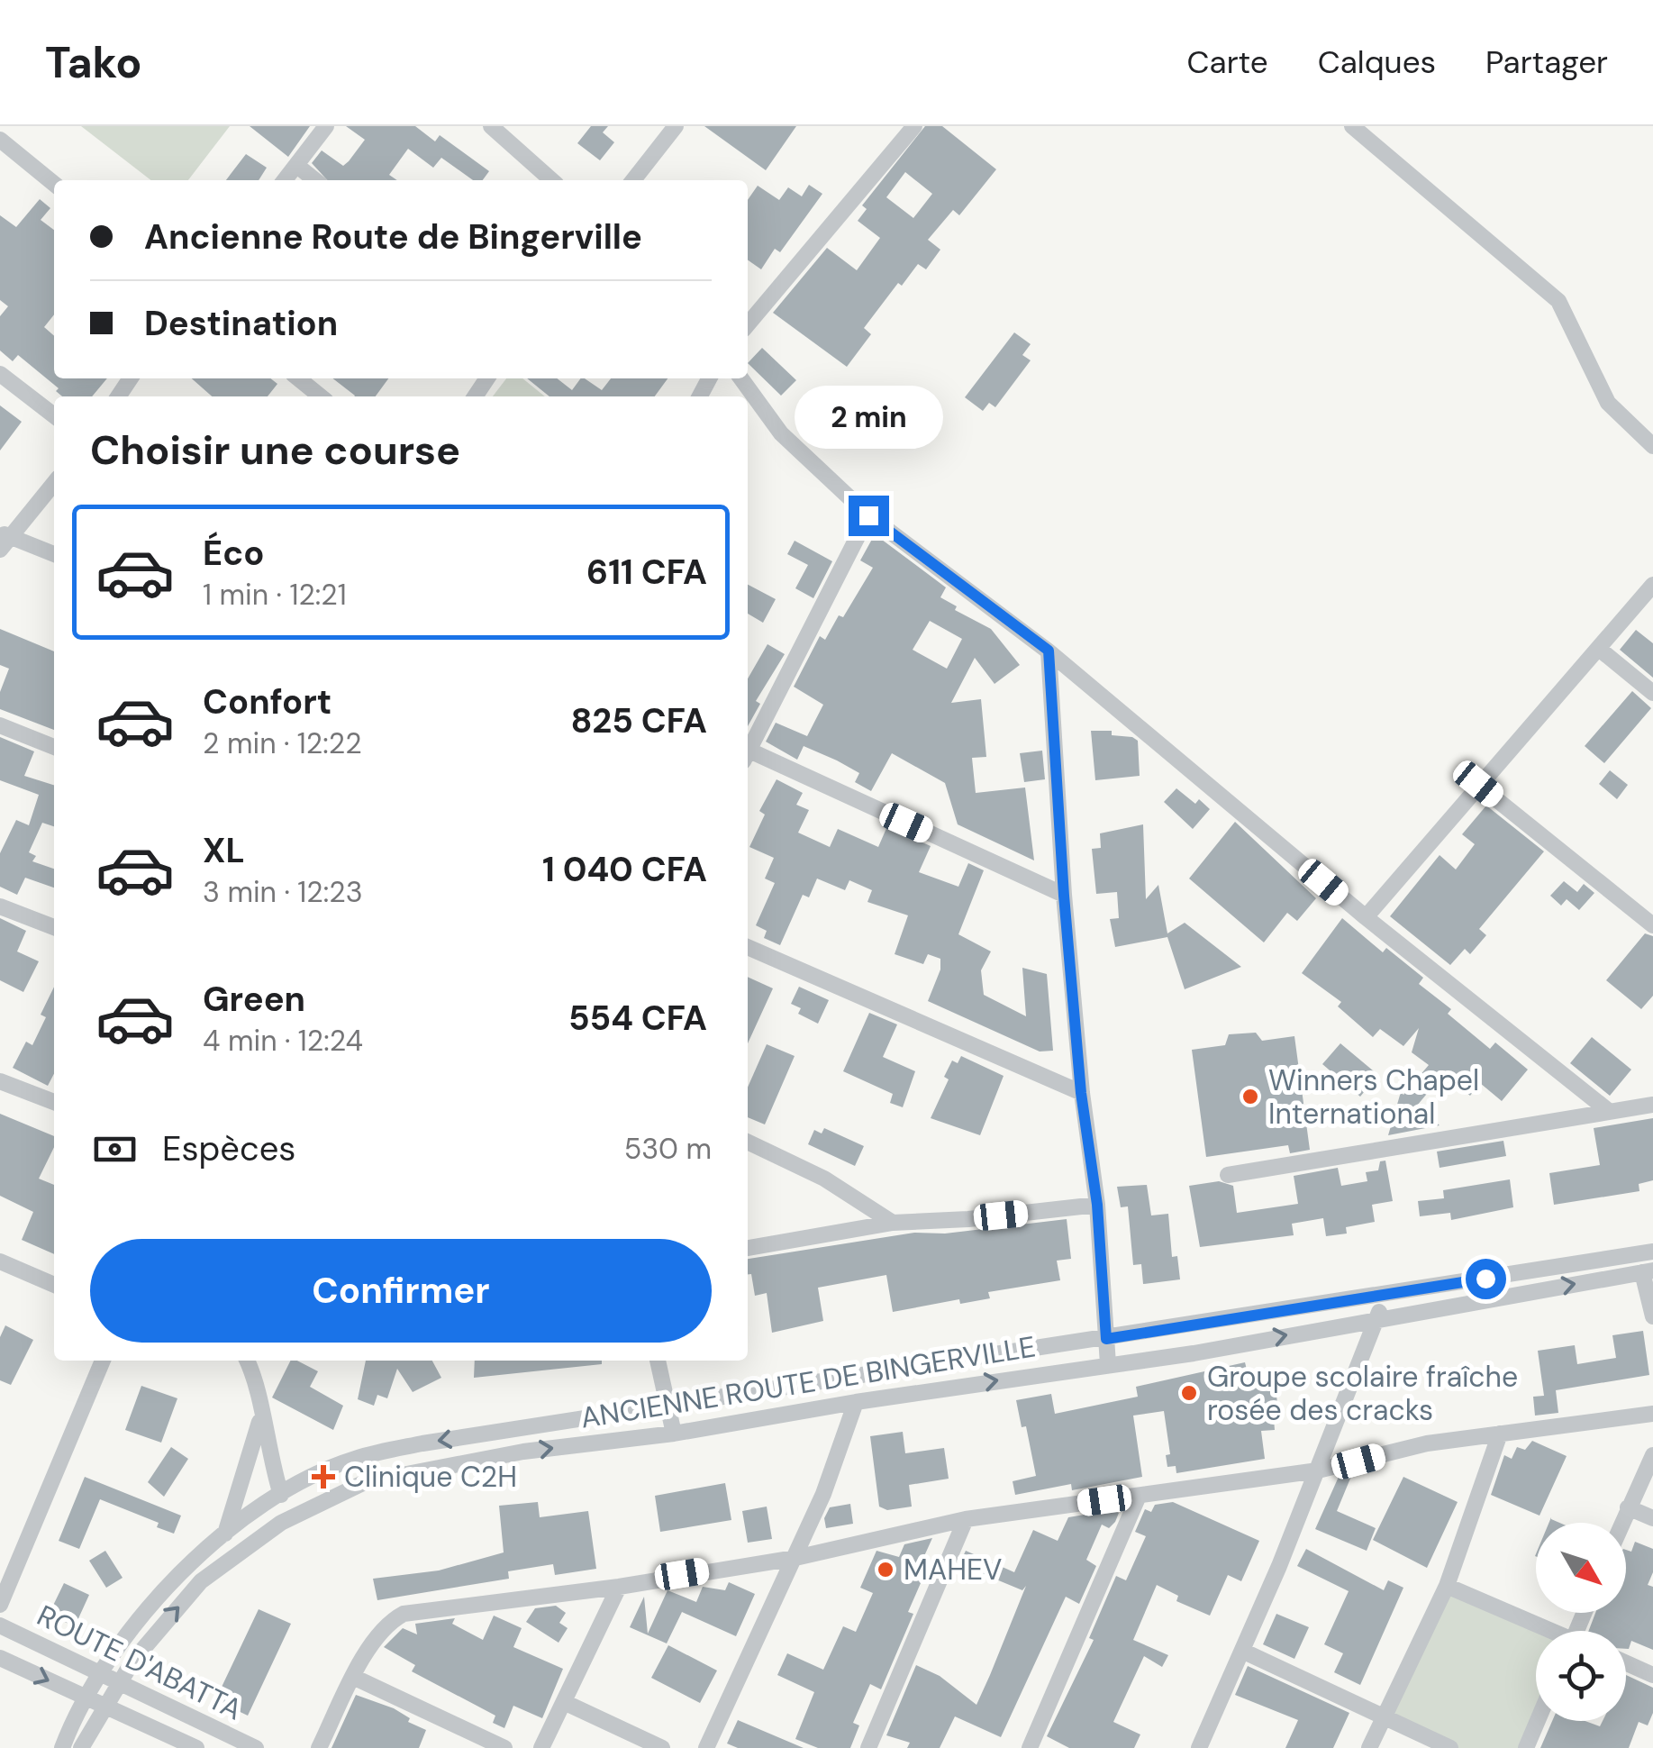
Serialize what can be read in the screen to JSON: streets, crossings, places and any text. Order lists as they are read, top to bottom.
{
  "streets": {
    "street": ["ANCIENNE ROUTE DE BINGERVILLE", "ROUTE D'ABATTA"]
  },
  "crossings": [
    ["ANCIENNE ROUTE DE BINGERVILLE", "ROUTE D'ABATTA"]
  ],
  "places": {
    "other": ["Winners Chapel International", "Groupe scolaire fraîche rosée des cracks", "MAHEV"],
    "health": ["Clinique C2H"]
  },
  "north": "bottom right",
  "page": {
    "header": "Tako",
    "nav": ["Carte", "Calques", "Partager"],
    "banner": ["Ancienne Route de Bingerville", "Destination"],
    "bubble": "2 min",
    "heading": "Choisir une course",
    "list": [
      {
        "name": "Éco",
        "note": "1 min · 12:21",
        "value": "611 CFA"
      },
      {
        "name": "Confort",
        "note": "2 min · 12:22",
        "value": "825 CFA"
      },
      {
        "name": "XL",
        "note": "3 min · 12:23",
        "value": "1 040 CFA"
      },
      {
        "name": "Green",
        "note": "4 min · 12:24",
        "value": "554 CFA"
      }
    ],
    "pay": ["Espèces", "530 m"],
    "buttons": "Confirmer"
  }
}
